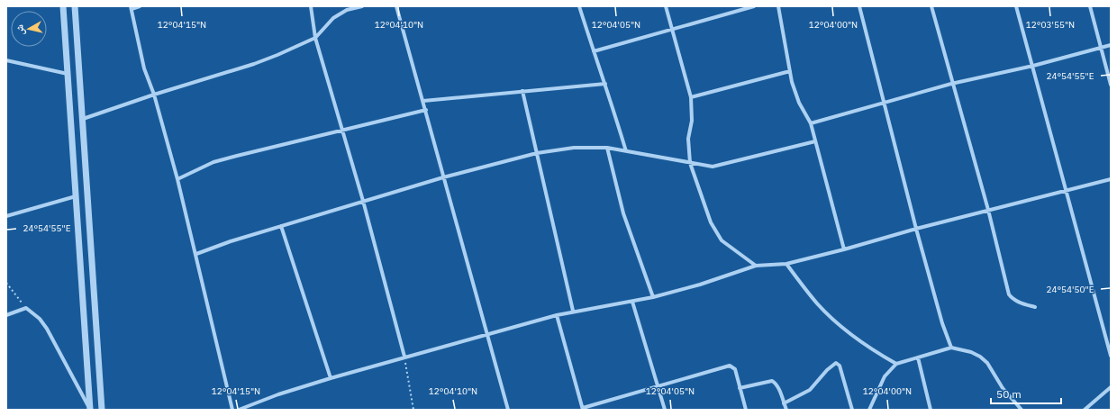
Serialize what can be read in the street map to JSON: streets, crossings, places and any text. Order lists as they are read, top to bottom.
{
  "scale_bar": "50 m",
  "north": "left",
  "coordinates": [
    "12°04'15\"N",
    "12°04'10\"N",
    "12°04'05\"N",
    "12°04'00\"N",
    "12°03'55\"N",
    "24°54'55\"E",
    "24°54'50\"E"
  ]
}
